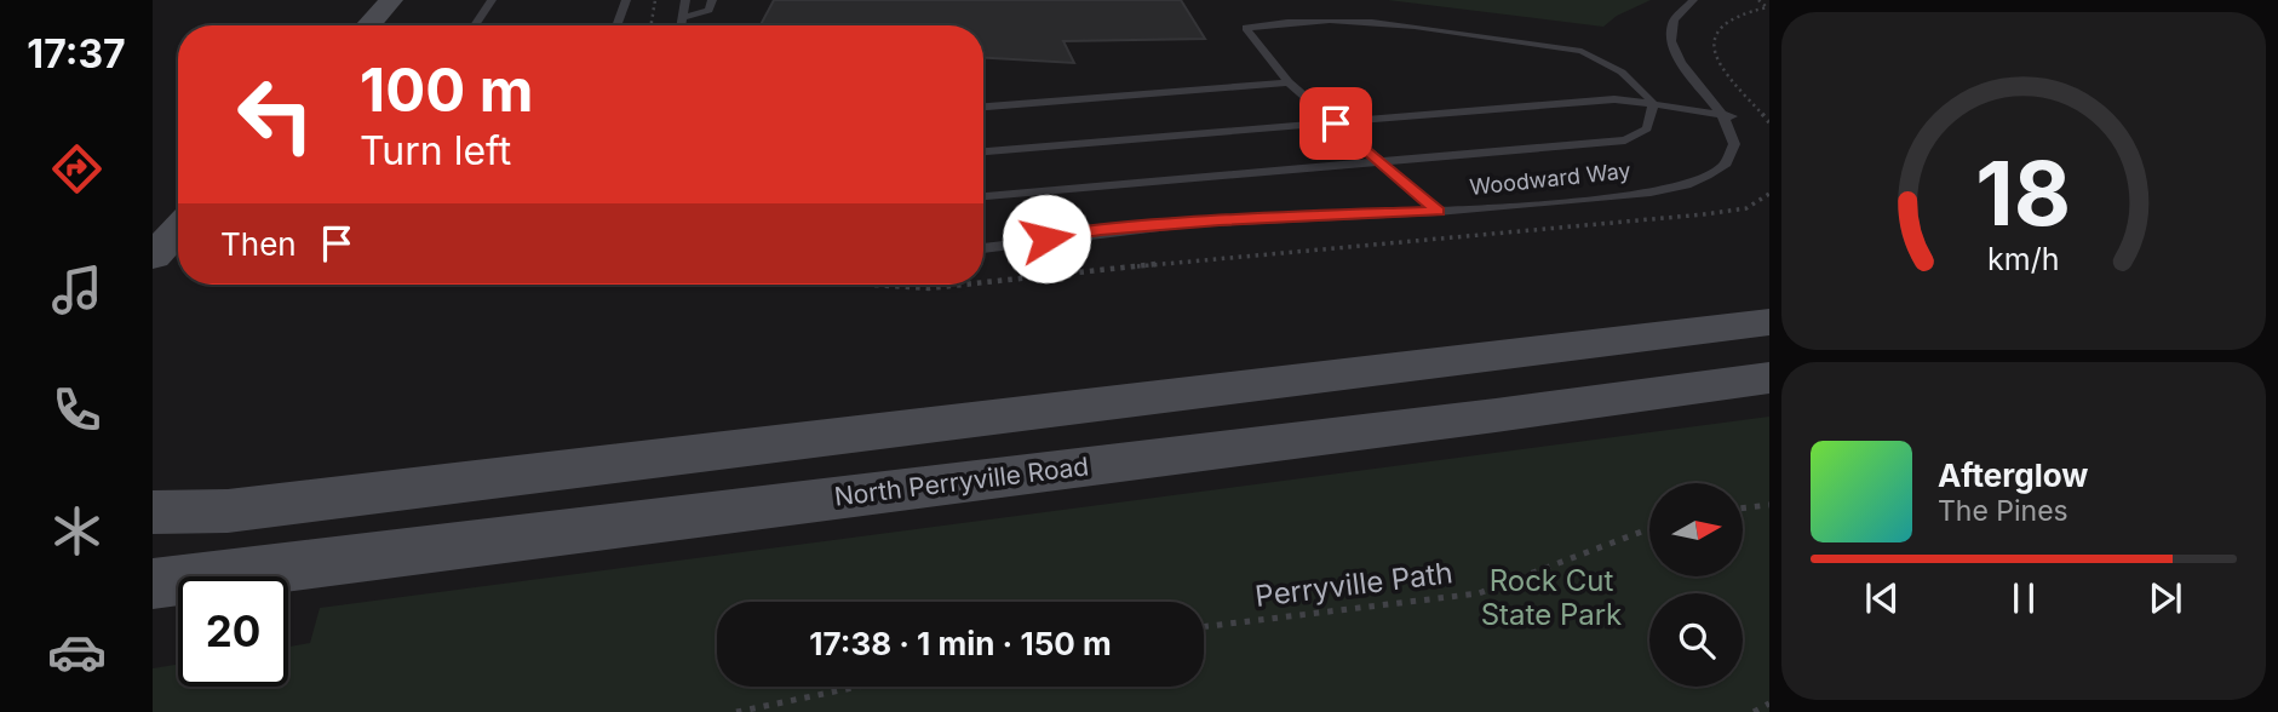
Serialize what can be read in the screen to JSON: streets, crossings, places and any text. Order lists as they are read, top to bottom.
{
  "streets": {
    "main road": ["North Perryville Road"],
    "lane": ["Woodward Way"],
    "path": ["Perryville Path"]
  },
  "parks": ["Rock Cut State Park"],
  "north": "right",
  "page": {
    "tabs": "17:37",
    "turn": ["100 m", "Turn left"],
    "then": "Then",
    "song": ["Afterglow", "The Pines"],
    "limit": "20",
    "trip": "17:38 · 1 min · 150 m",
    "gauge": ["18", "km/h"]
  }
}
